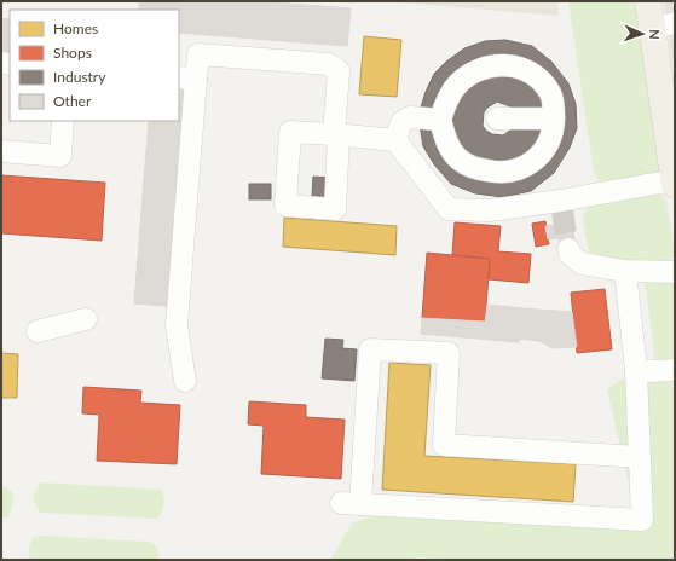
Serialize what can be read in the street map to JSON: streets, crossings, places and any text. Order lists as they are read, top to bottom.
{
  "legend": [
    "Homes",
    "Shops",
    "Industry",
    "Other"
  ],
  "north": "right"
}
